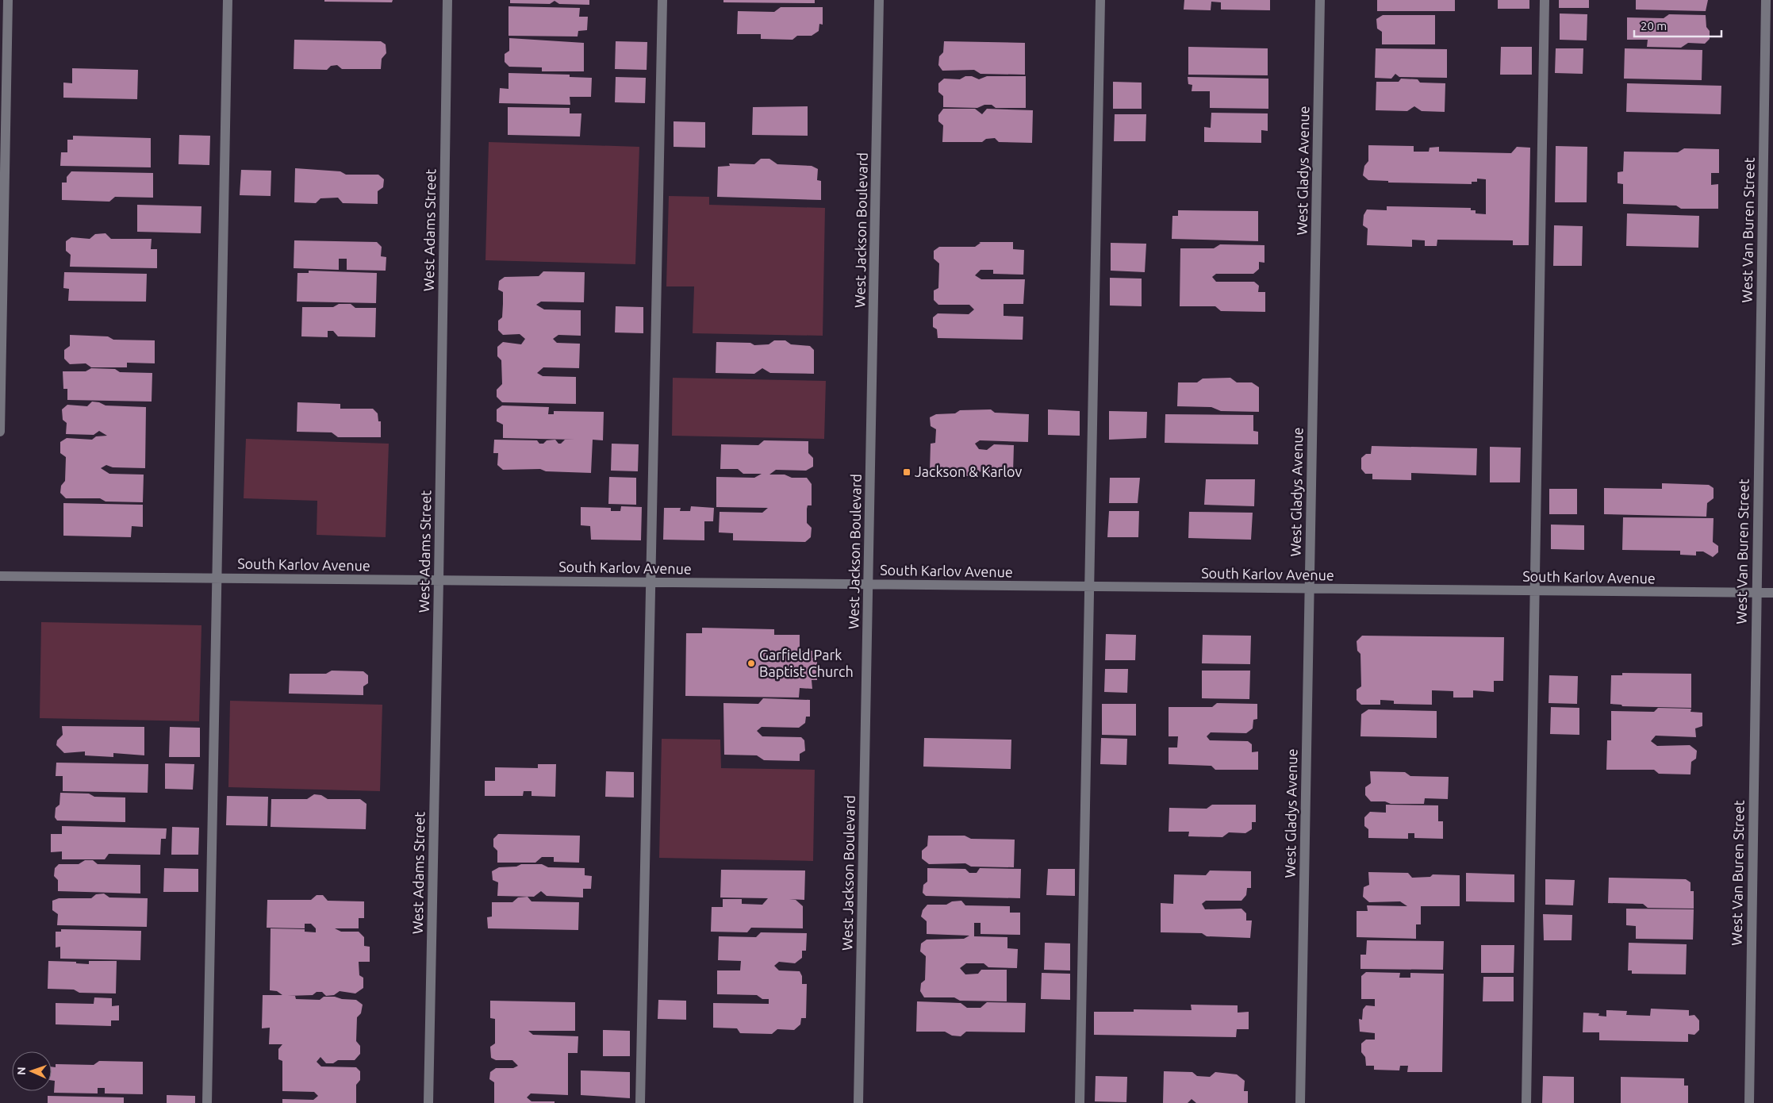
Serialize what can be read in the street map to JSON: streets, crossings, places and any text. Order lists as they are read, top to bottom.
{
  "streets": {
    "street": [
      "West Gladys Avenue",
      "West Adams Street",
      "West Jackson Boulevard",
      "West Van Buren Street",
      "South Karlov Avenue"
    ]
  },
  "crossings": [
    ["West Gladys Avenue", "South Karlov Avenue"],
    ["West Adams Street", "South Karlov Avenue"],
    ["West Jackson Boulevard", "South Karlov Avenue"],
    ["West Van Buren Street", "South Karlov Avenue"]
  ],
  "places": {
    "transit": ["Jackson & Karlov"],
    "other": ["Garfield Park Baptist Church"]
  },
  "scale_bar": "20 m",
  "north": "left"
}
